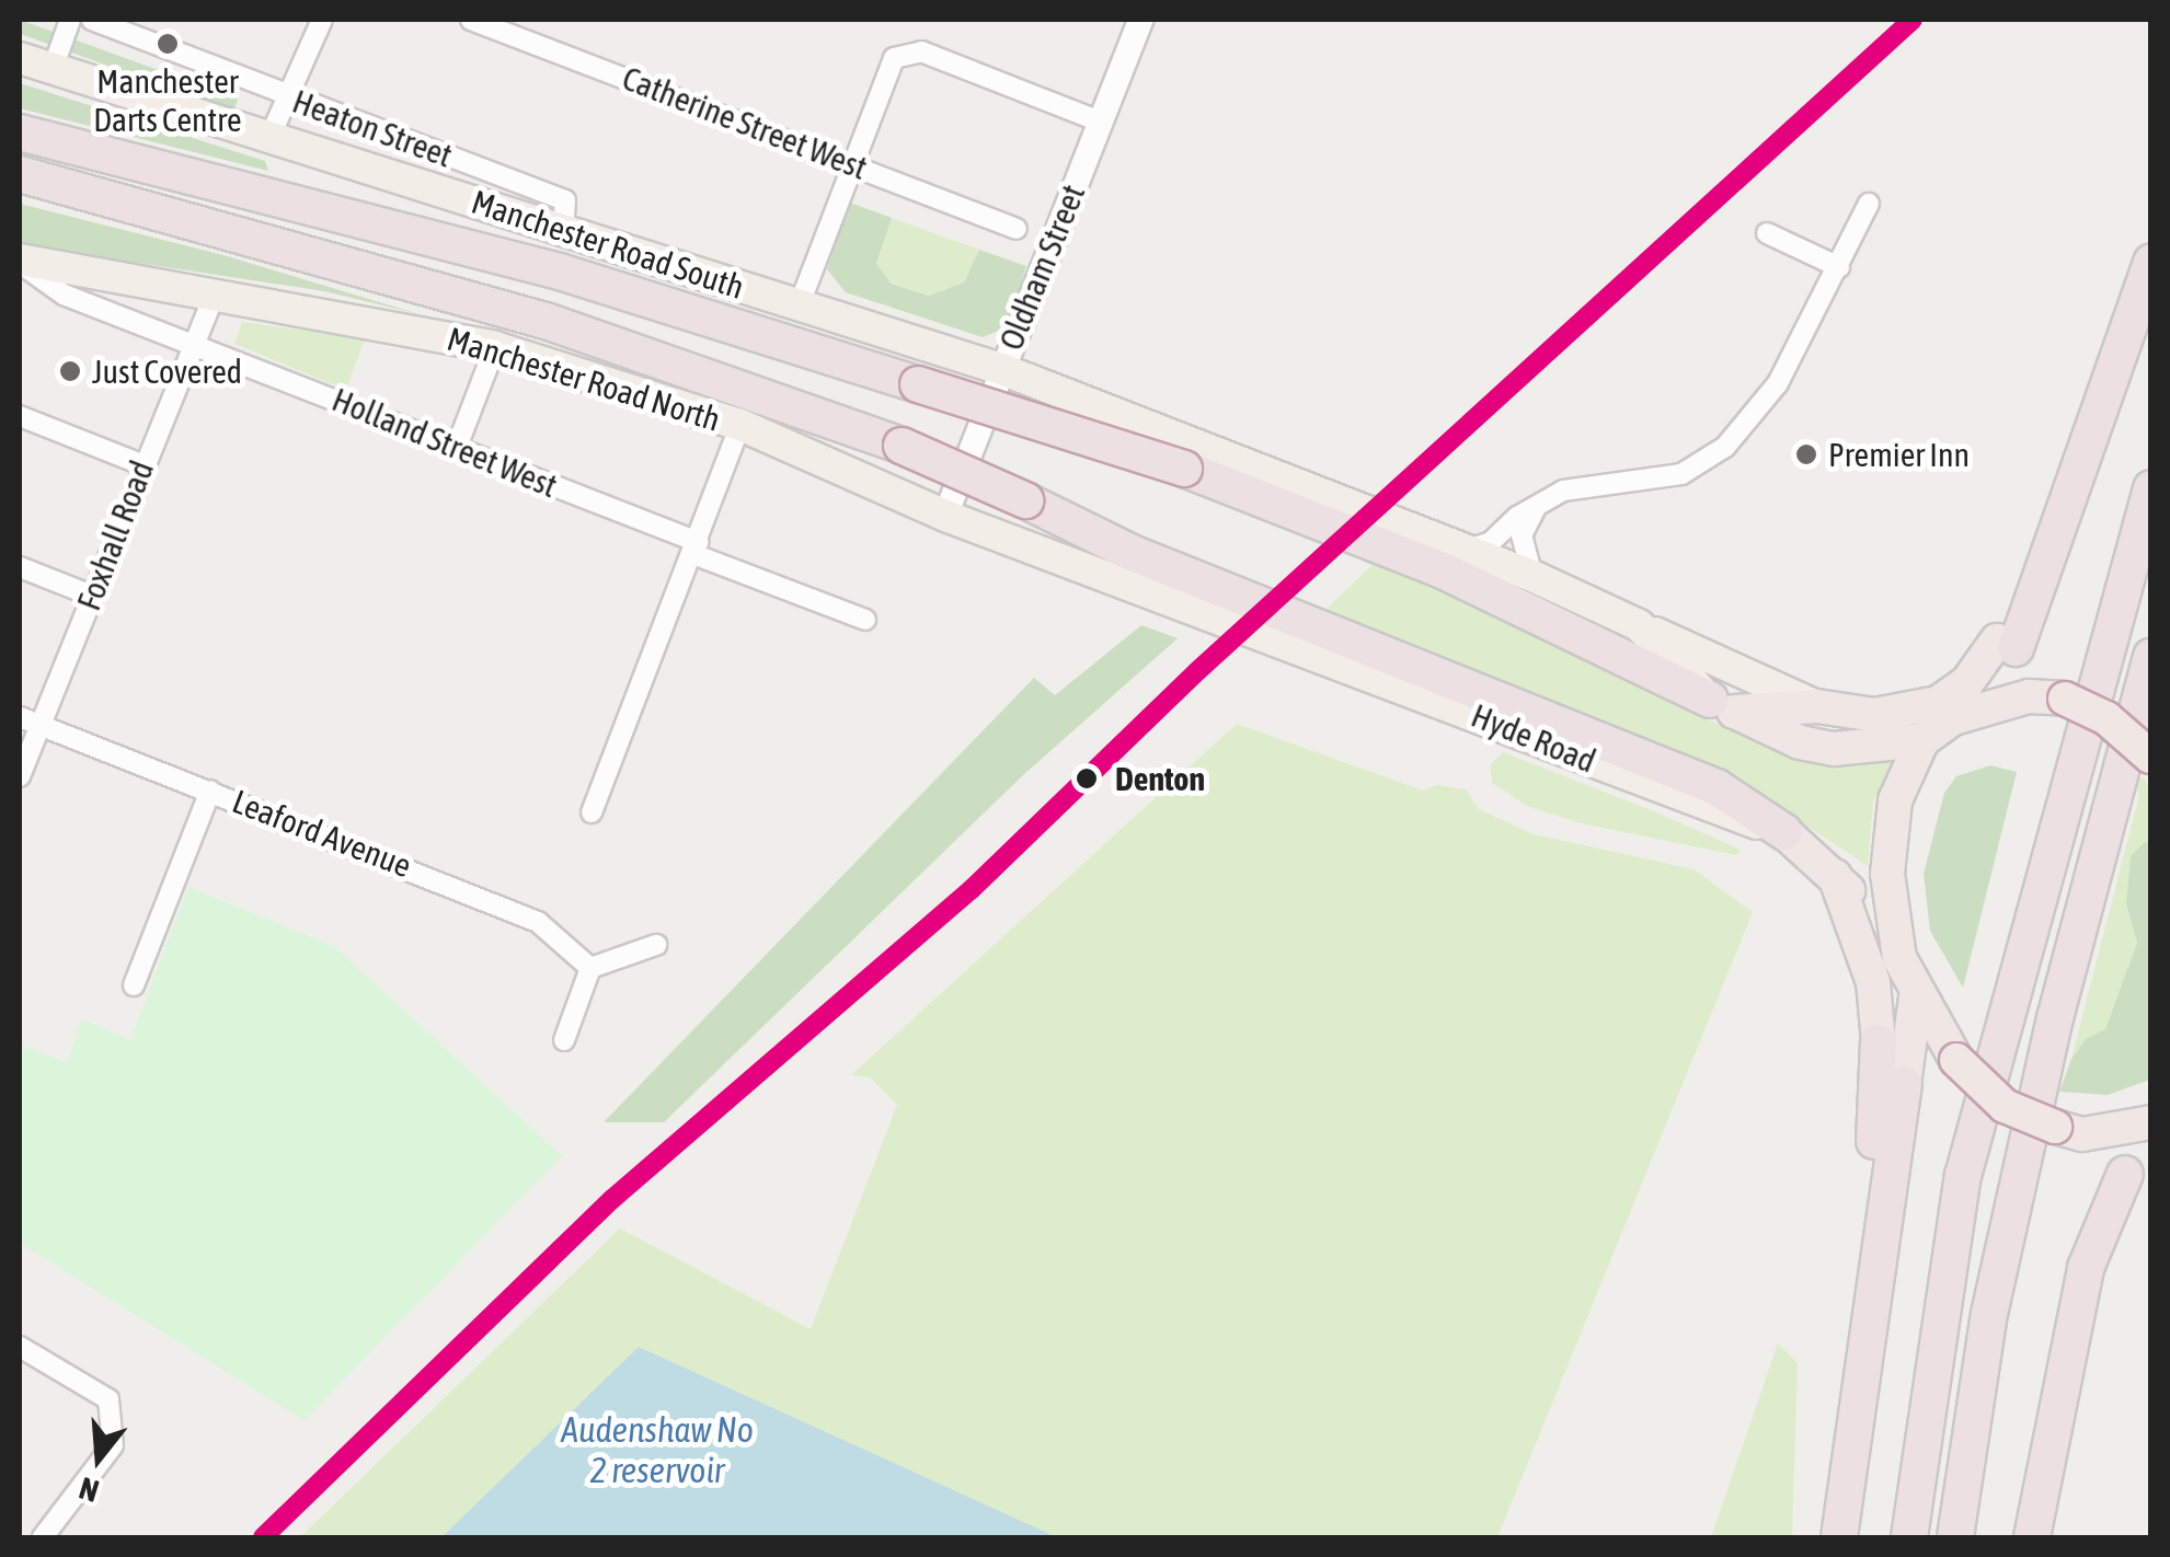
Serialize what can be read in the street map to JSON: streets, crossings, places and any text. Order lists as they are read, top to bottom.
{
  "streets": {
    "main road": ["Manchester Road South", "Manchester Road North"],
    "street": [
      "Catherine Street West",
      "Heaton Street",
      "Oldham Street",
      "Holland Street West",
      "Foxhall Road",
      "Leaford Avenue"
    ]
  },
  "crossings": [
    ["Heaton Street", "Manchester Road South"],
    ["Manchester Road South", "Oldham Street"],
    ["Oldham Street", "Manchester Road North"],
    ["Manchester Road North", "Holland Street West"],
    ["Manchester Road North", "Foxhall Road"],
    ["Holland Street West", "Foxhall Road"],
    ["Foxhall Road", "Leaford Avenue"]
  ],
  "water": ["Audenshaw No 2 reservoir"],
  "places": [
    "Manchester Darts Centre",
    "Just Covered",
    "Premier Inn",
    "Denton"
  ],
  "north": "bottom"
}
